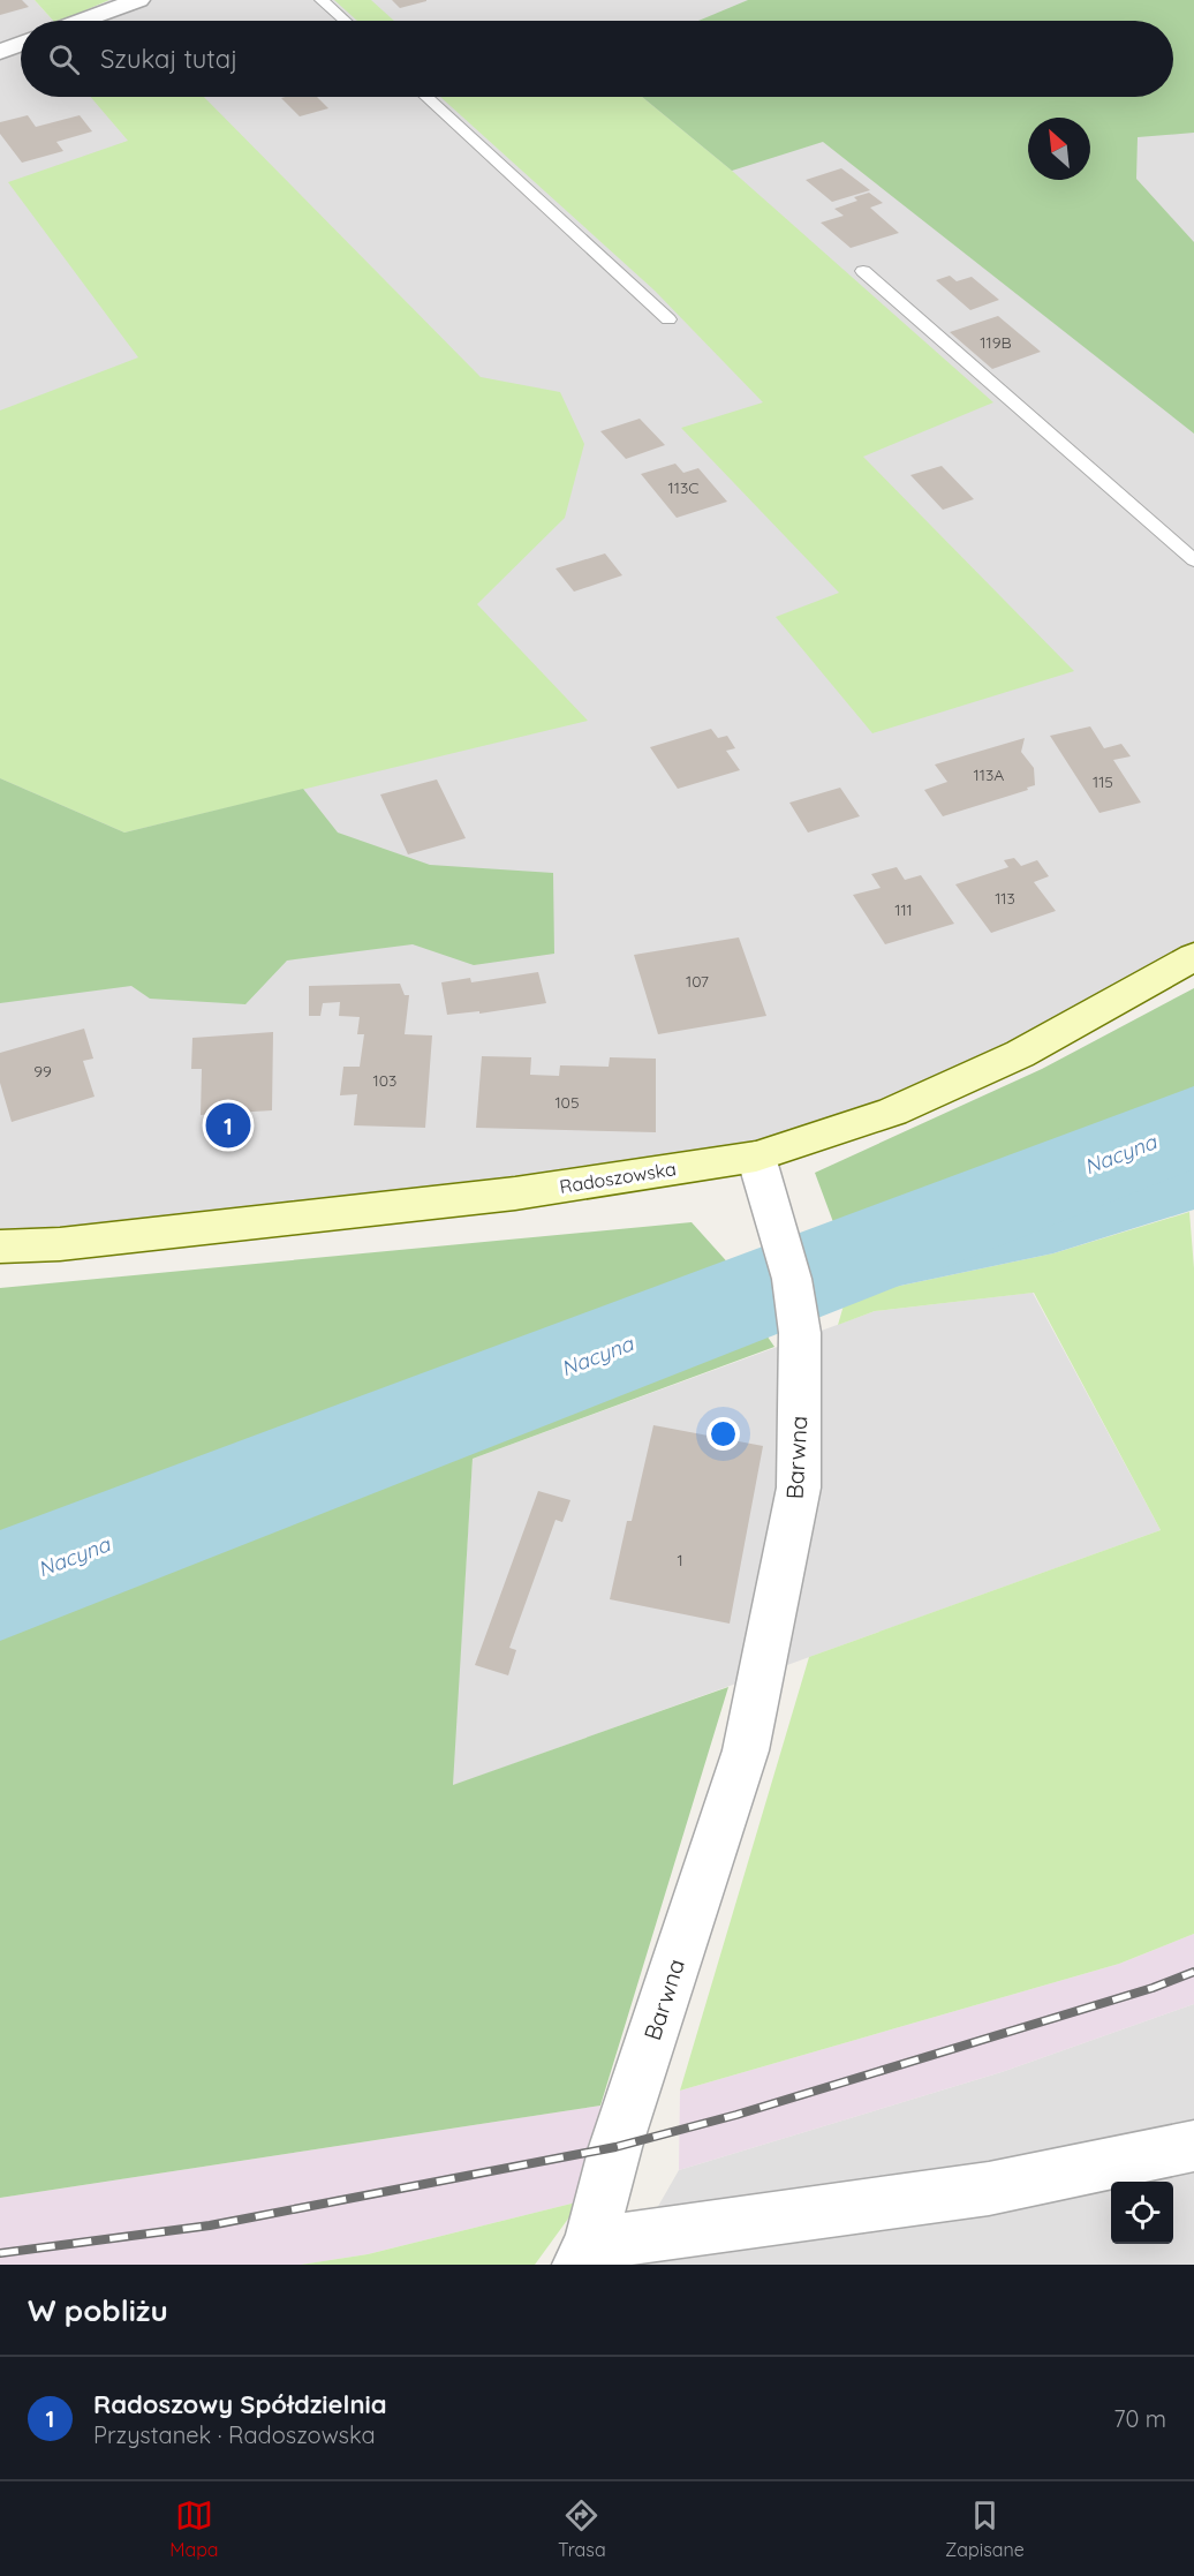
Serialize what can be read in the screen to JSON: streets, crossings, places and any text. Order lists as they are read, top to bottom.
{
  "streets": {
    "street": ["Radoszowska", "Barwna"]
  },
  "crossings": [
    ["Radoszowska", "Barwna"]
  ],
  "water": ["Nacyna"],
  "house_numbers": [
    "119B",
    "113C",
    "113A",
    "115",
    "113",
    "111",
    "107",
    "99",
    "103",
    "105",
    "1"
  ],
  "north": "top left",
  "page": {
    "search": "Szukaj tutaj",
    "pins": "1",
    "heading": "W pobliżu",
    "list": [
      {
        "mark": "1",
        "name": "Radoszowy Spółdzielnia",
        "note": "Przystanek · Radoszowska",
        "value": "70 m"
      }
    ],
    "nav": ["Mapa", "Trasa", "Zapisane"]
  }
}
